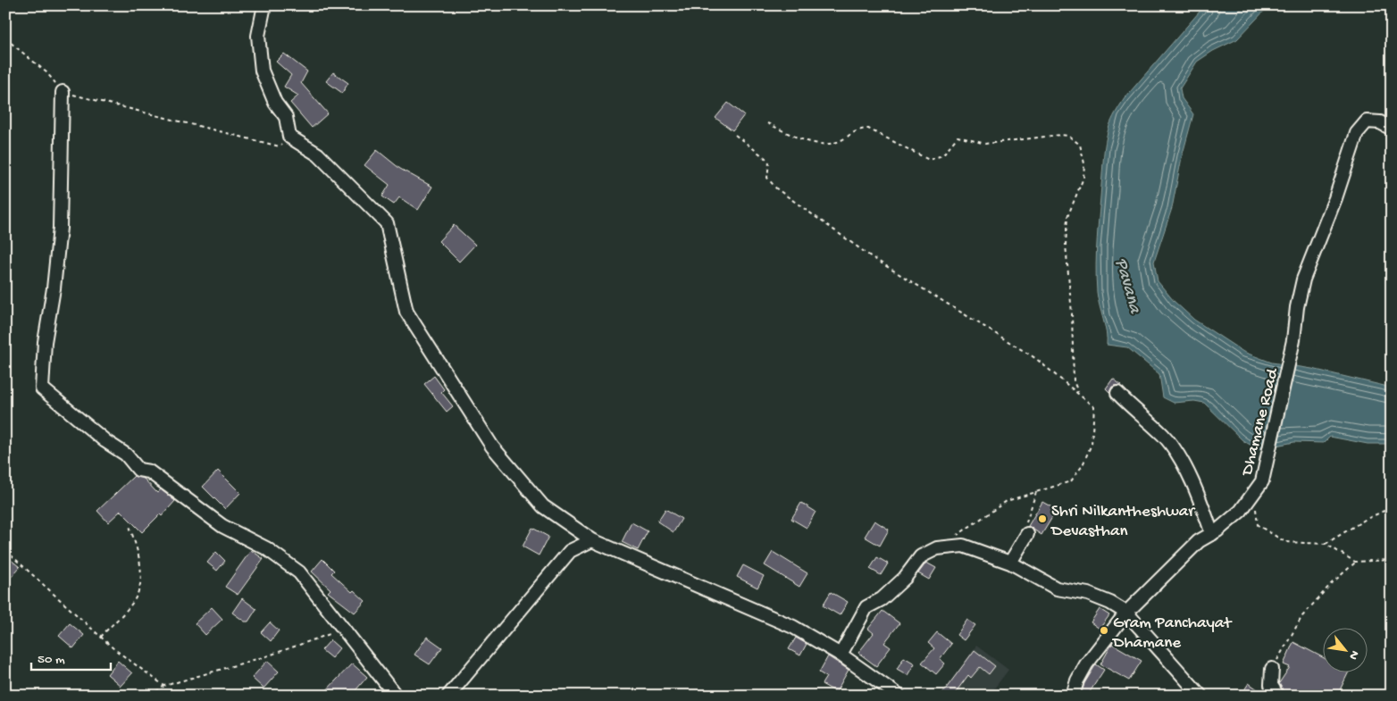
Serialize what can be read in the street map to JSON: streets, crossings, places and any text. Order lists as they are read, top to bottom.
{
  "streets": {
    "street": ["Dhamane Road"]
  },
  "water": ["Pavana"],
  "places": ["Shri Nilkantheshwar Devasthan", "Gram Panchayat Dhamane"],
  "scale_bar": "50 m",
  "north": "bottom right"
}
